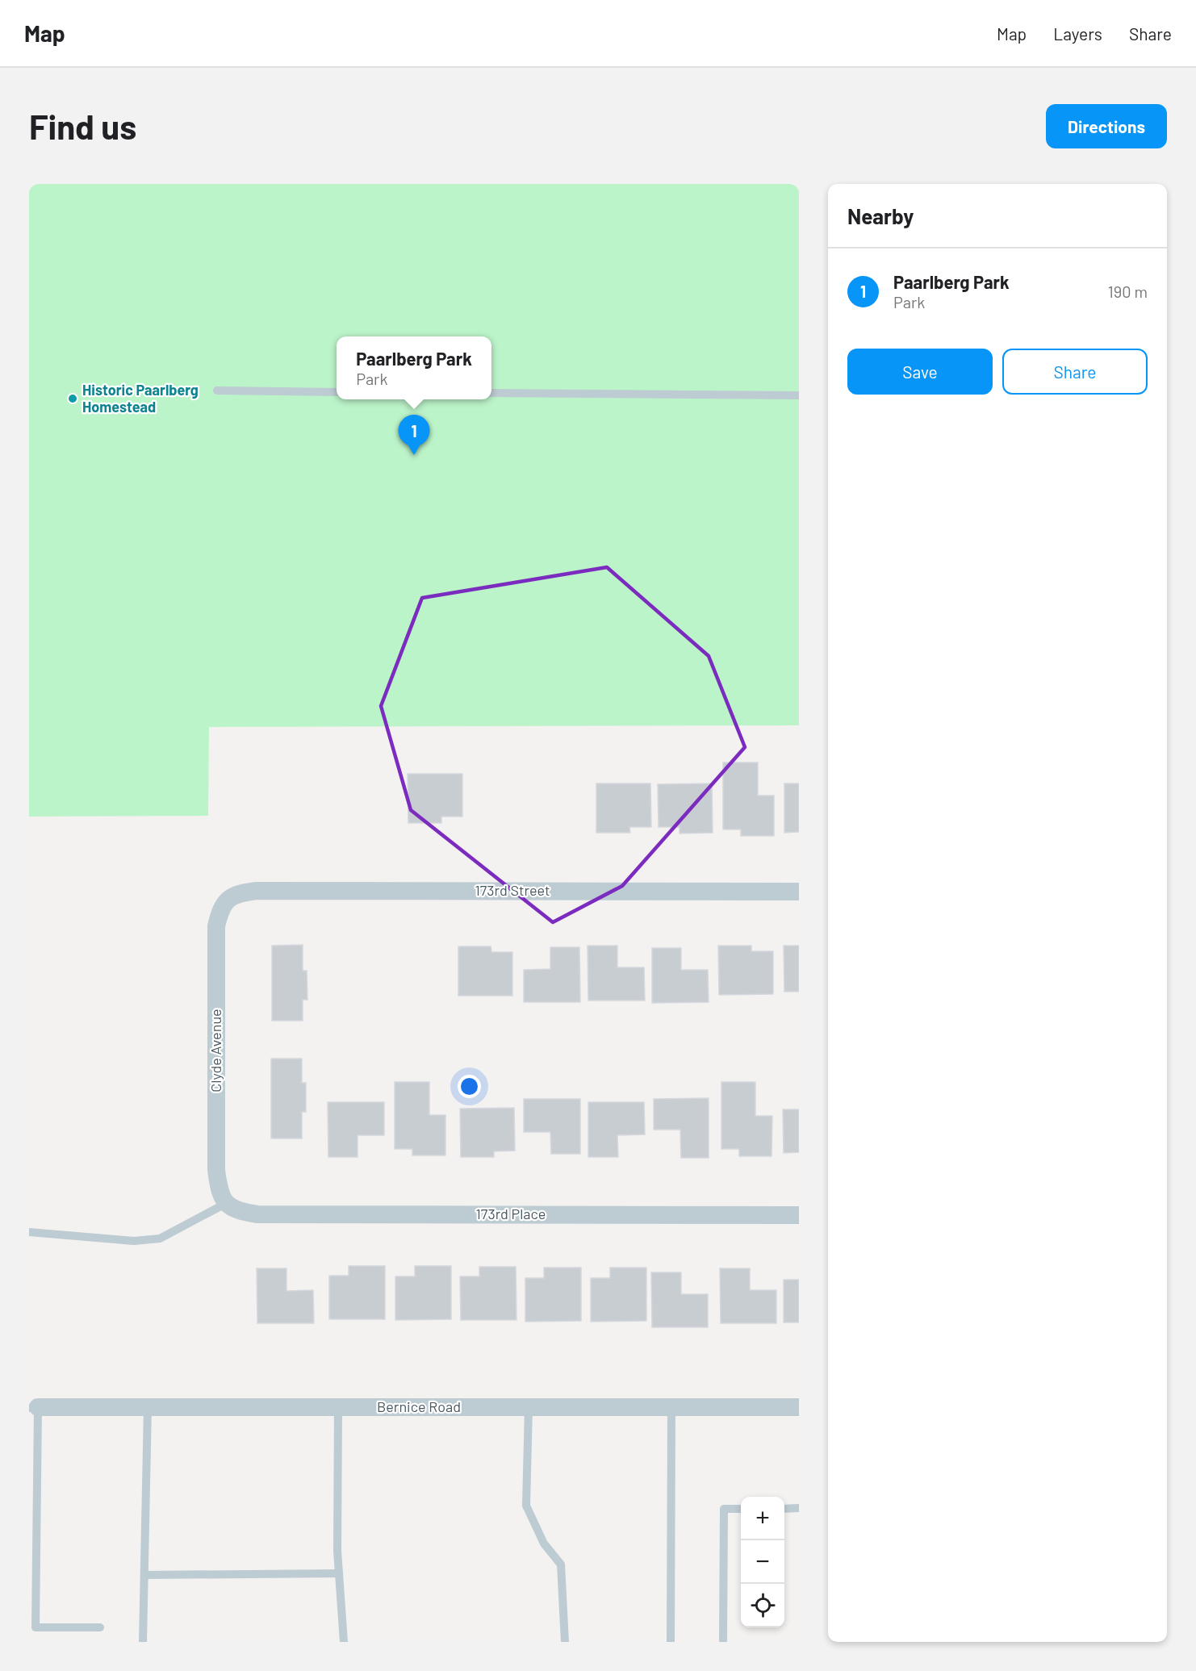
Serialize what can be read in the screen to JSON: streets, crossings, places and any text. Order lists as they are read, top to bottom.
{
  "streets": {
    "street": [
      "173rd Street",
      "Clyde Avenue",
      "173rd Place",
      "Bernice Road"
    ]
  },
  "crossings": [
    ["173rd Street", "Clyde Avenue"],
    ["Clyde Avenue", "173rd Place"]
  ],
  "places": ["Historic Paarlberg Homestead"],
  "page": {
    "header": "Map",
    "nav": ["Map", "Layers", "Share"],
    "buttons": [
      "Directions",
      ["Save", "Share"]
    ],
    "title": "Find us",
    "heading": "Nearby",
    "list": [
      {
        "mark": "1",
        "name": "Paarlberg Park",
        "note": "Park",
        "value": "190 m"
      }
    ],
    "popup": ["Paarlberg Park", "Park"],
    "pins": "1",
    "map_buttons": ["+", "−"]
  }
}
